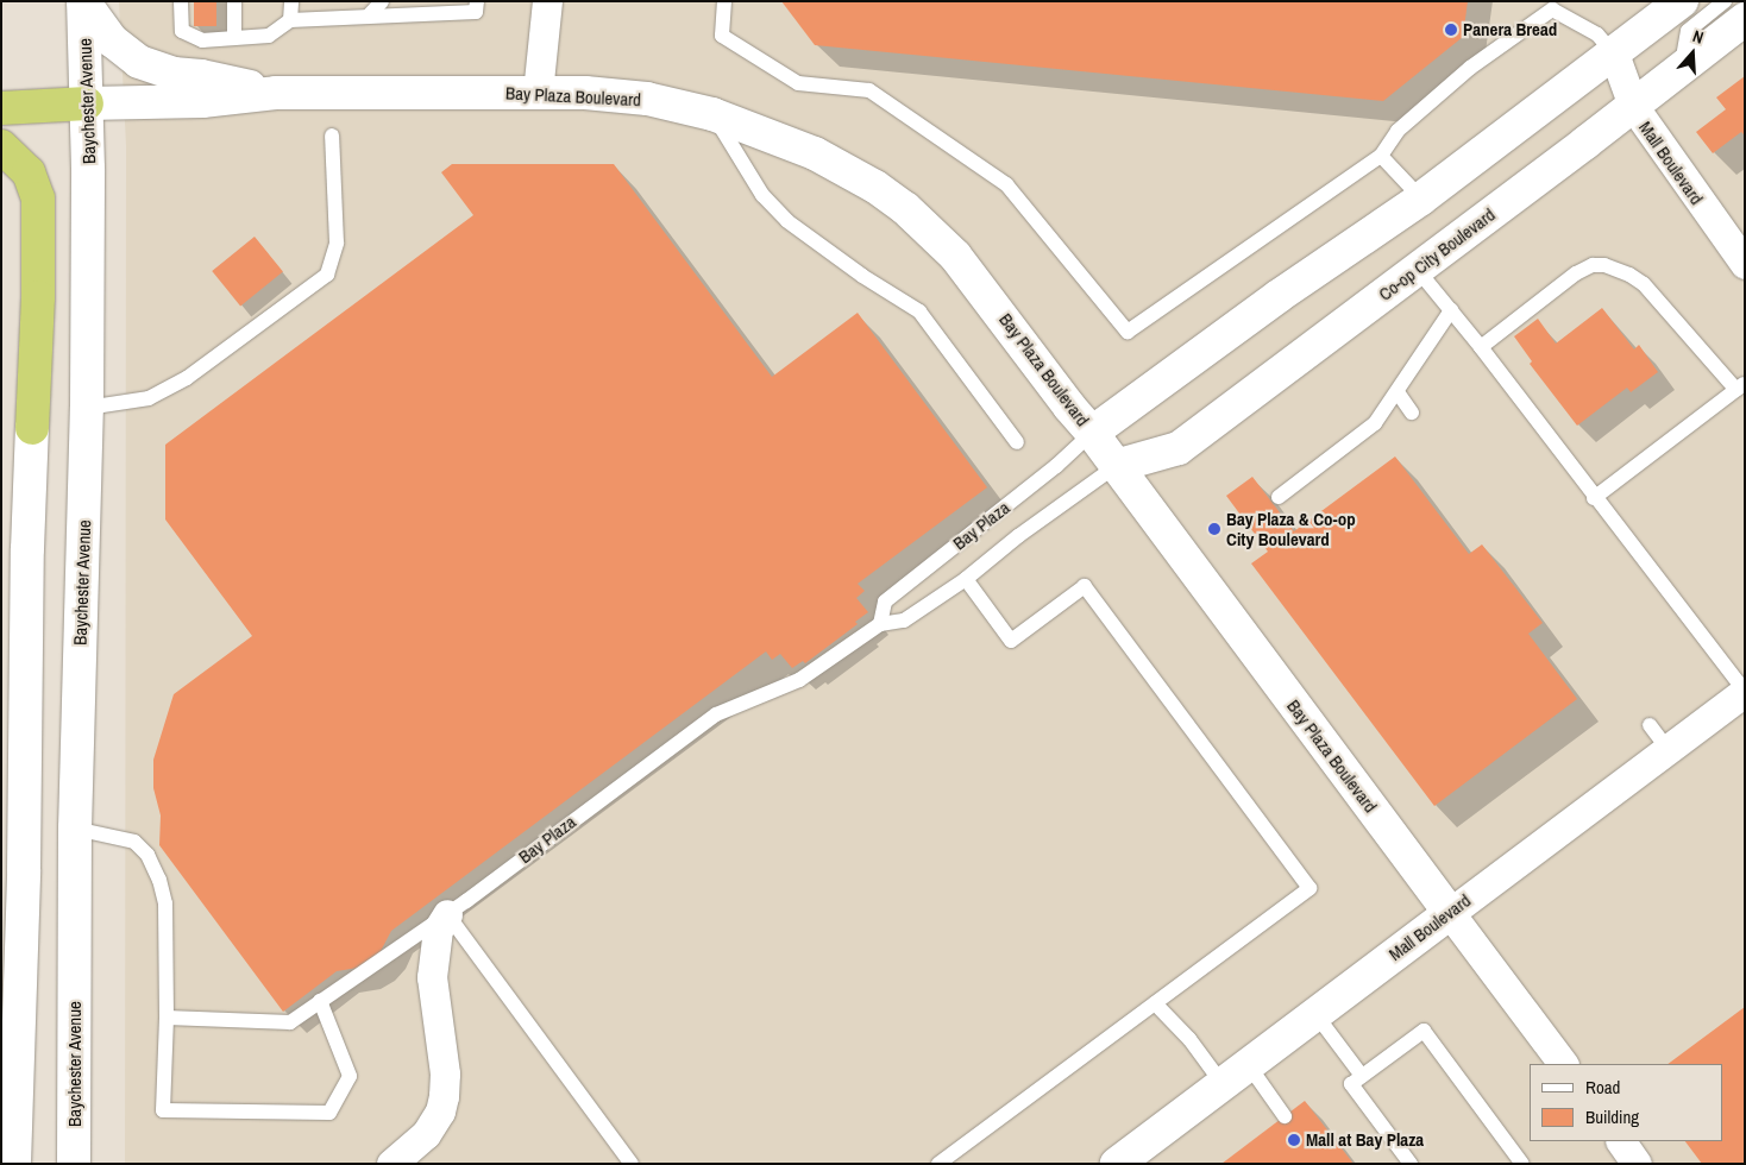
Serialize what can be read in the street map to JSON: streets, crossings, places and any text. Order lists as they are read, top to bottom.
{
  "streets": {
    "street": [
      "Bay Plaza Boulevard",
      "Baychester Avenue",
      "Mall Boulevard",
      "Co-op City Boulevard"
    ],
    "lane": ["Bay Plaza"]
  },
  "crossings": [
    ["Bay Plaza Boulevard", "Baychester Avenue"],
    ["Bay Plaza Boulevard", "Mall Boulevard"],
    ["Bay Plaza Boulevard", "Co-op City Boulevard"],
    ["Bay Plaza Boulevard", "Bay Plaza"],
    ["Mall Boulevard", "Co-op City Boulevard"],
    ["Co-op City Boulevard", "Bay Plaza"]
  ],
  "places": ["Panera Bread", "Bay Plaza & Co-op City Boulevard", "Mall at Bay Plaza"],
  "legend": ["Road", "Building"],
  "north": "top"
}
